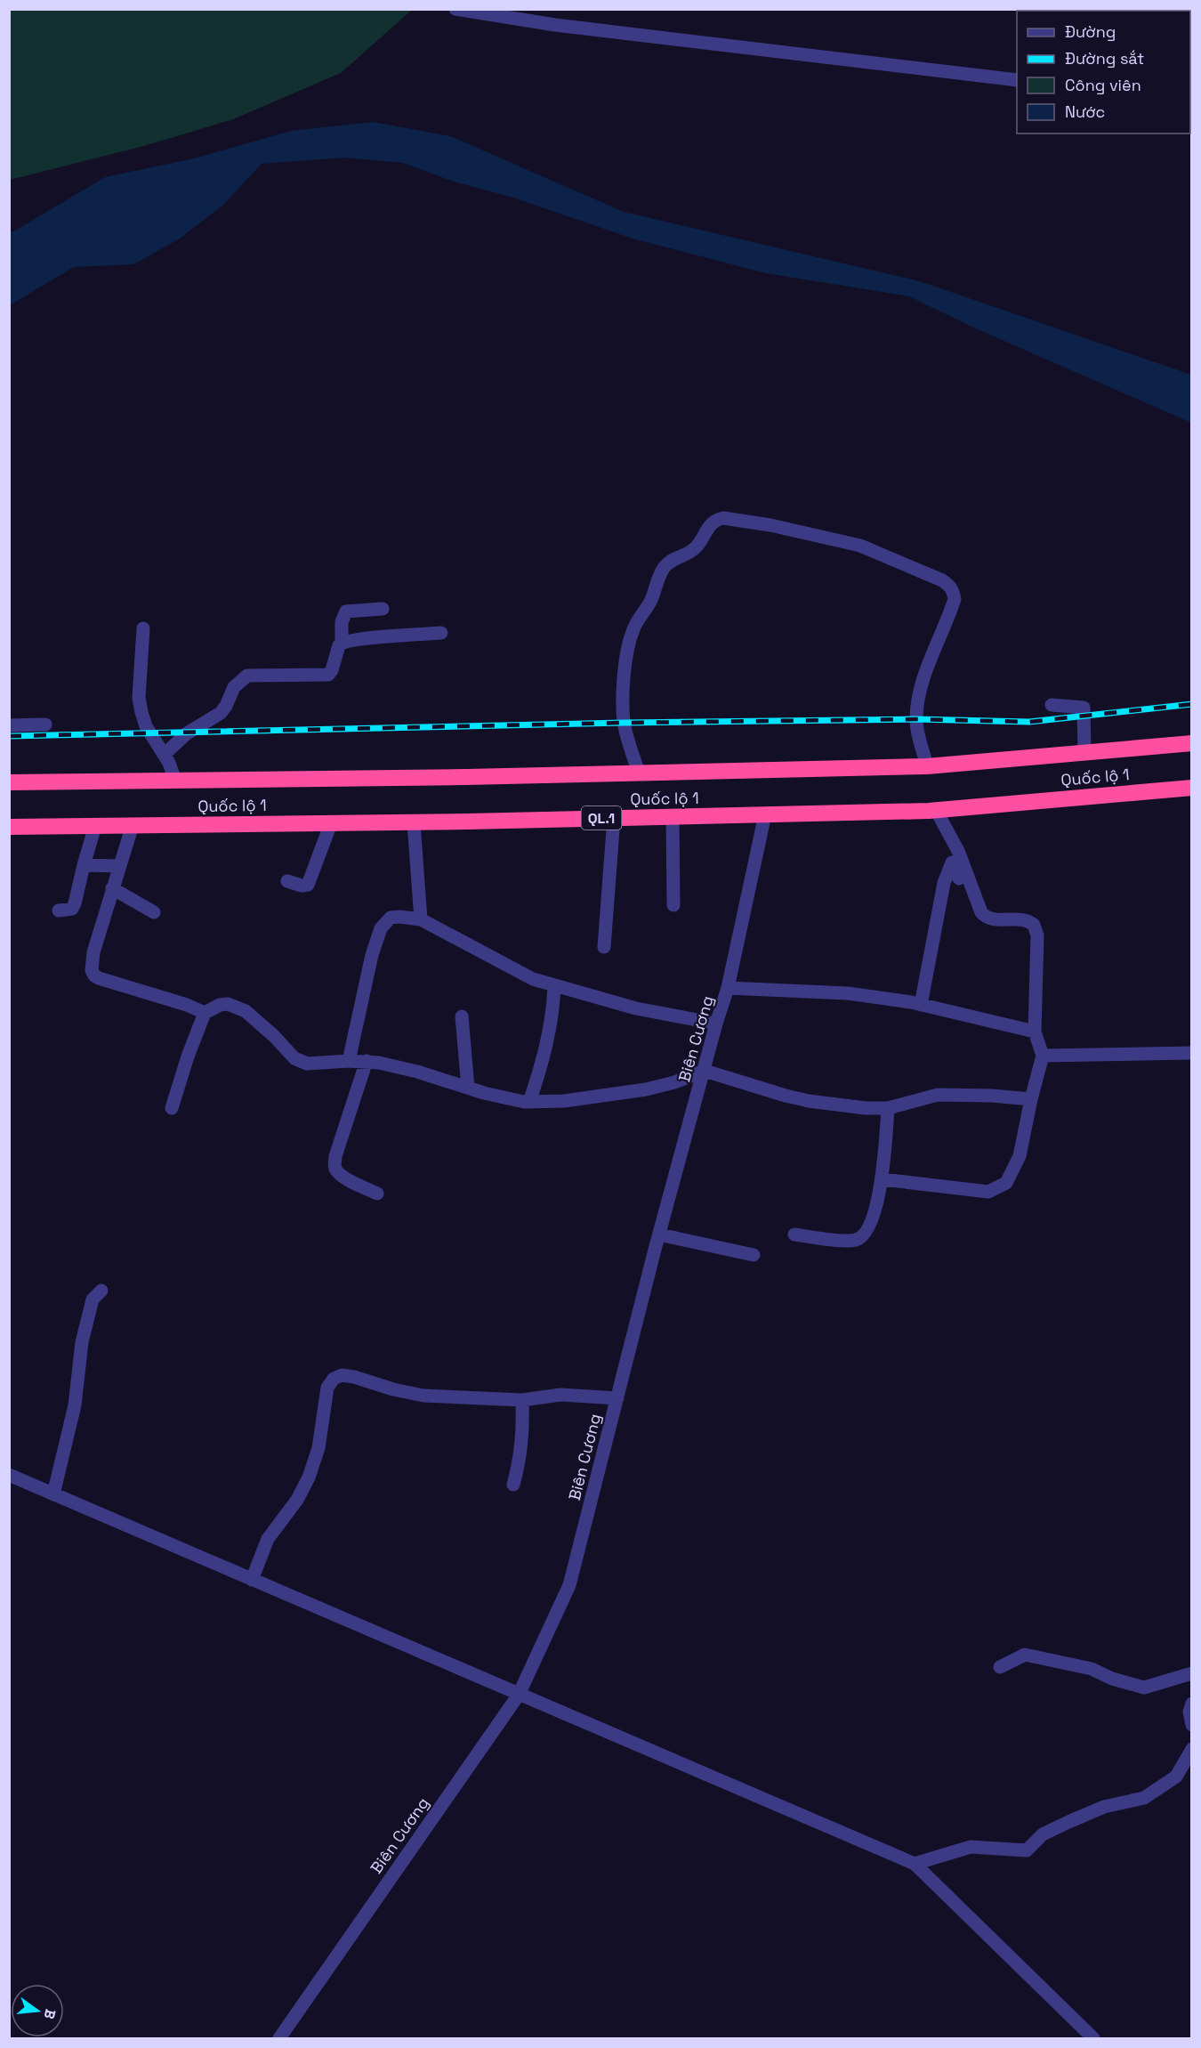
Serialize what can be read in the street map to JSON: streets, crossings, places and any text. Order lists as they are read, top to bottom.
{
  "streets": {
    "highway": ["Quốc lộ 1", "QL.1"],
    "street": ["Biên Cương"]
  },
  "crossings": [
    ["Quốc lộ 1", "Biên Cương"]
  ],
  "legend": [
    "Đường",
    "Đường sắt",
    "Công viên",
    "Nước"
  ],
  "north": "right"
}
